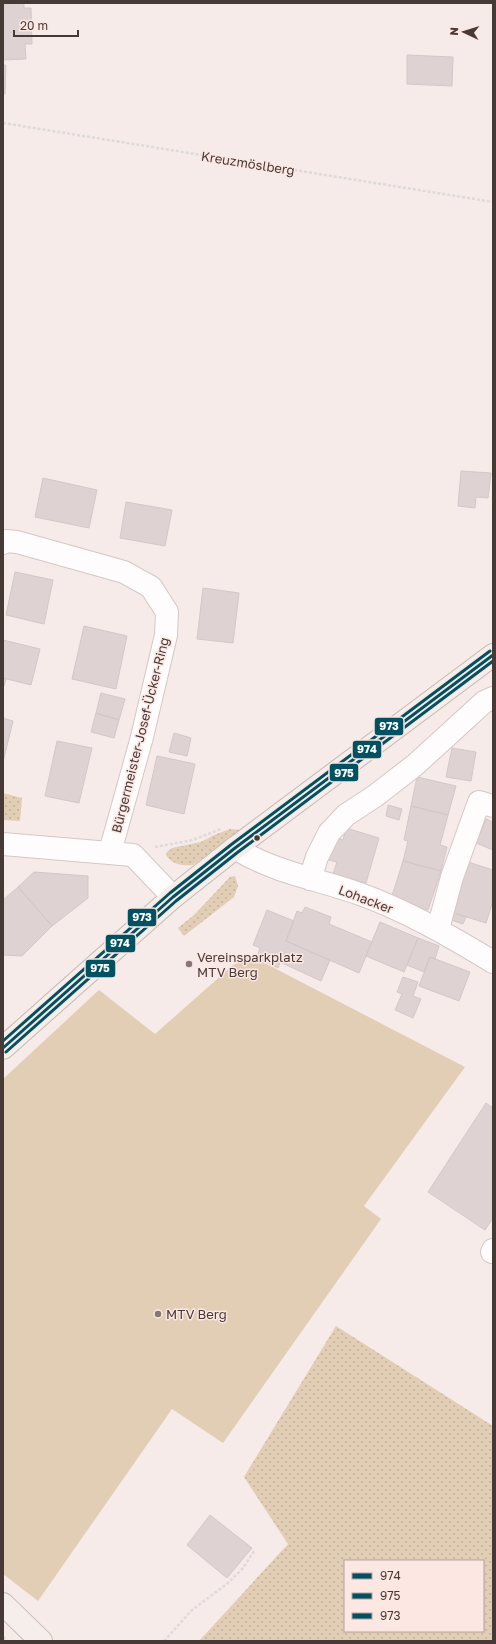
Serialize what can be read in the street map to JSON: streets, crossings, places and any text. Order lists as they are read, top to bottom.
{
  "streets": {
    "street": ["Bürgermeister-Josef-Ücker-Ring", "Lohacker"],
    "path": ["Kreuzmöslberg"]
  },
  "places": ["Vereinsparkplatz MTV Berg", "MTV Berg"],
  "lines": ["transit line 973", "transit line 974", "transit line 975"],
  "legend": ["974", "975", "973"],
  "scale_bar": "20 m",
  "north": "left"
}
